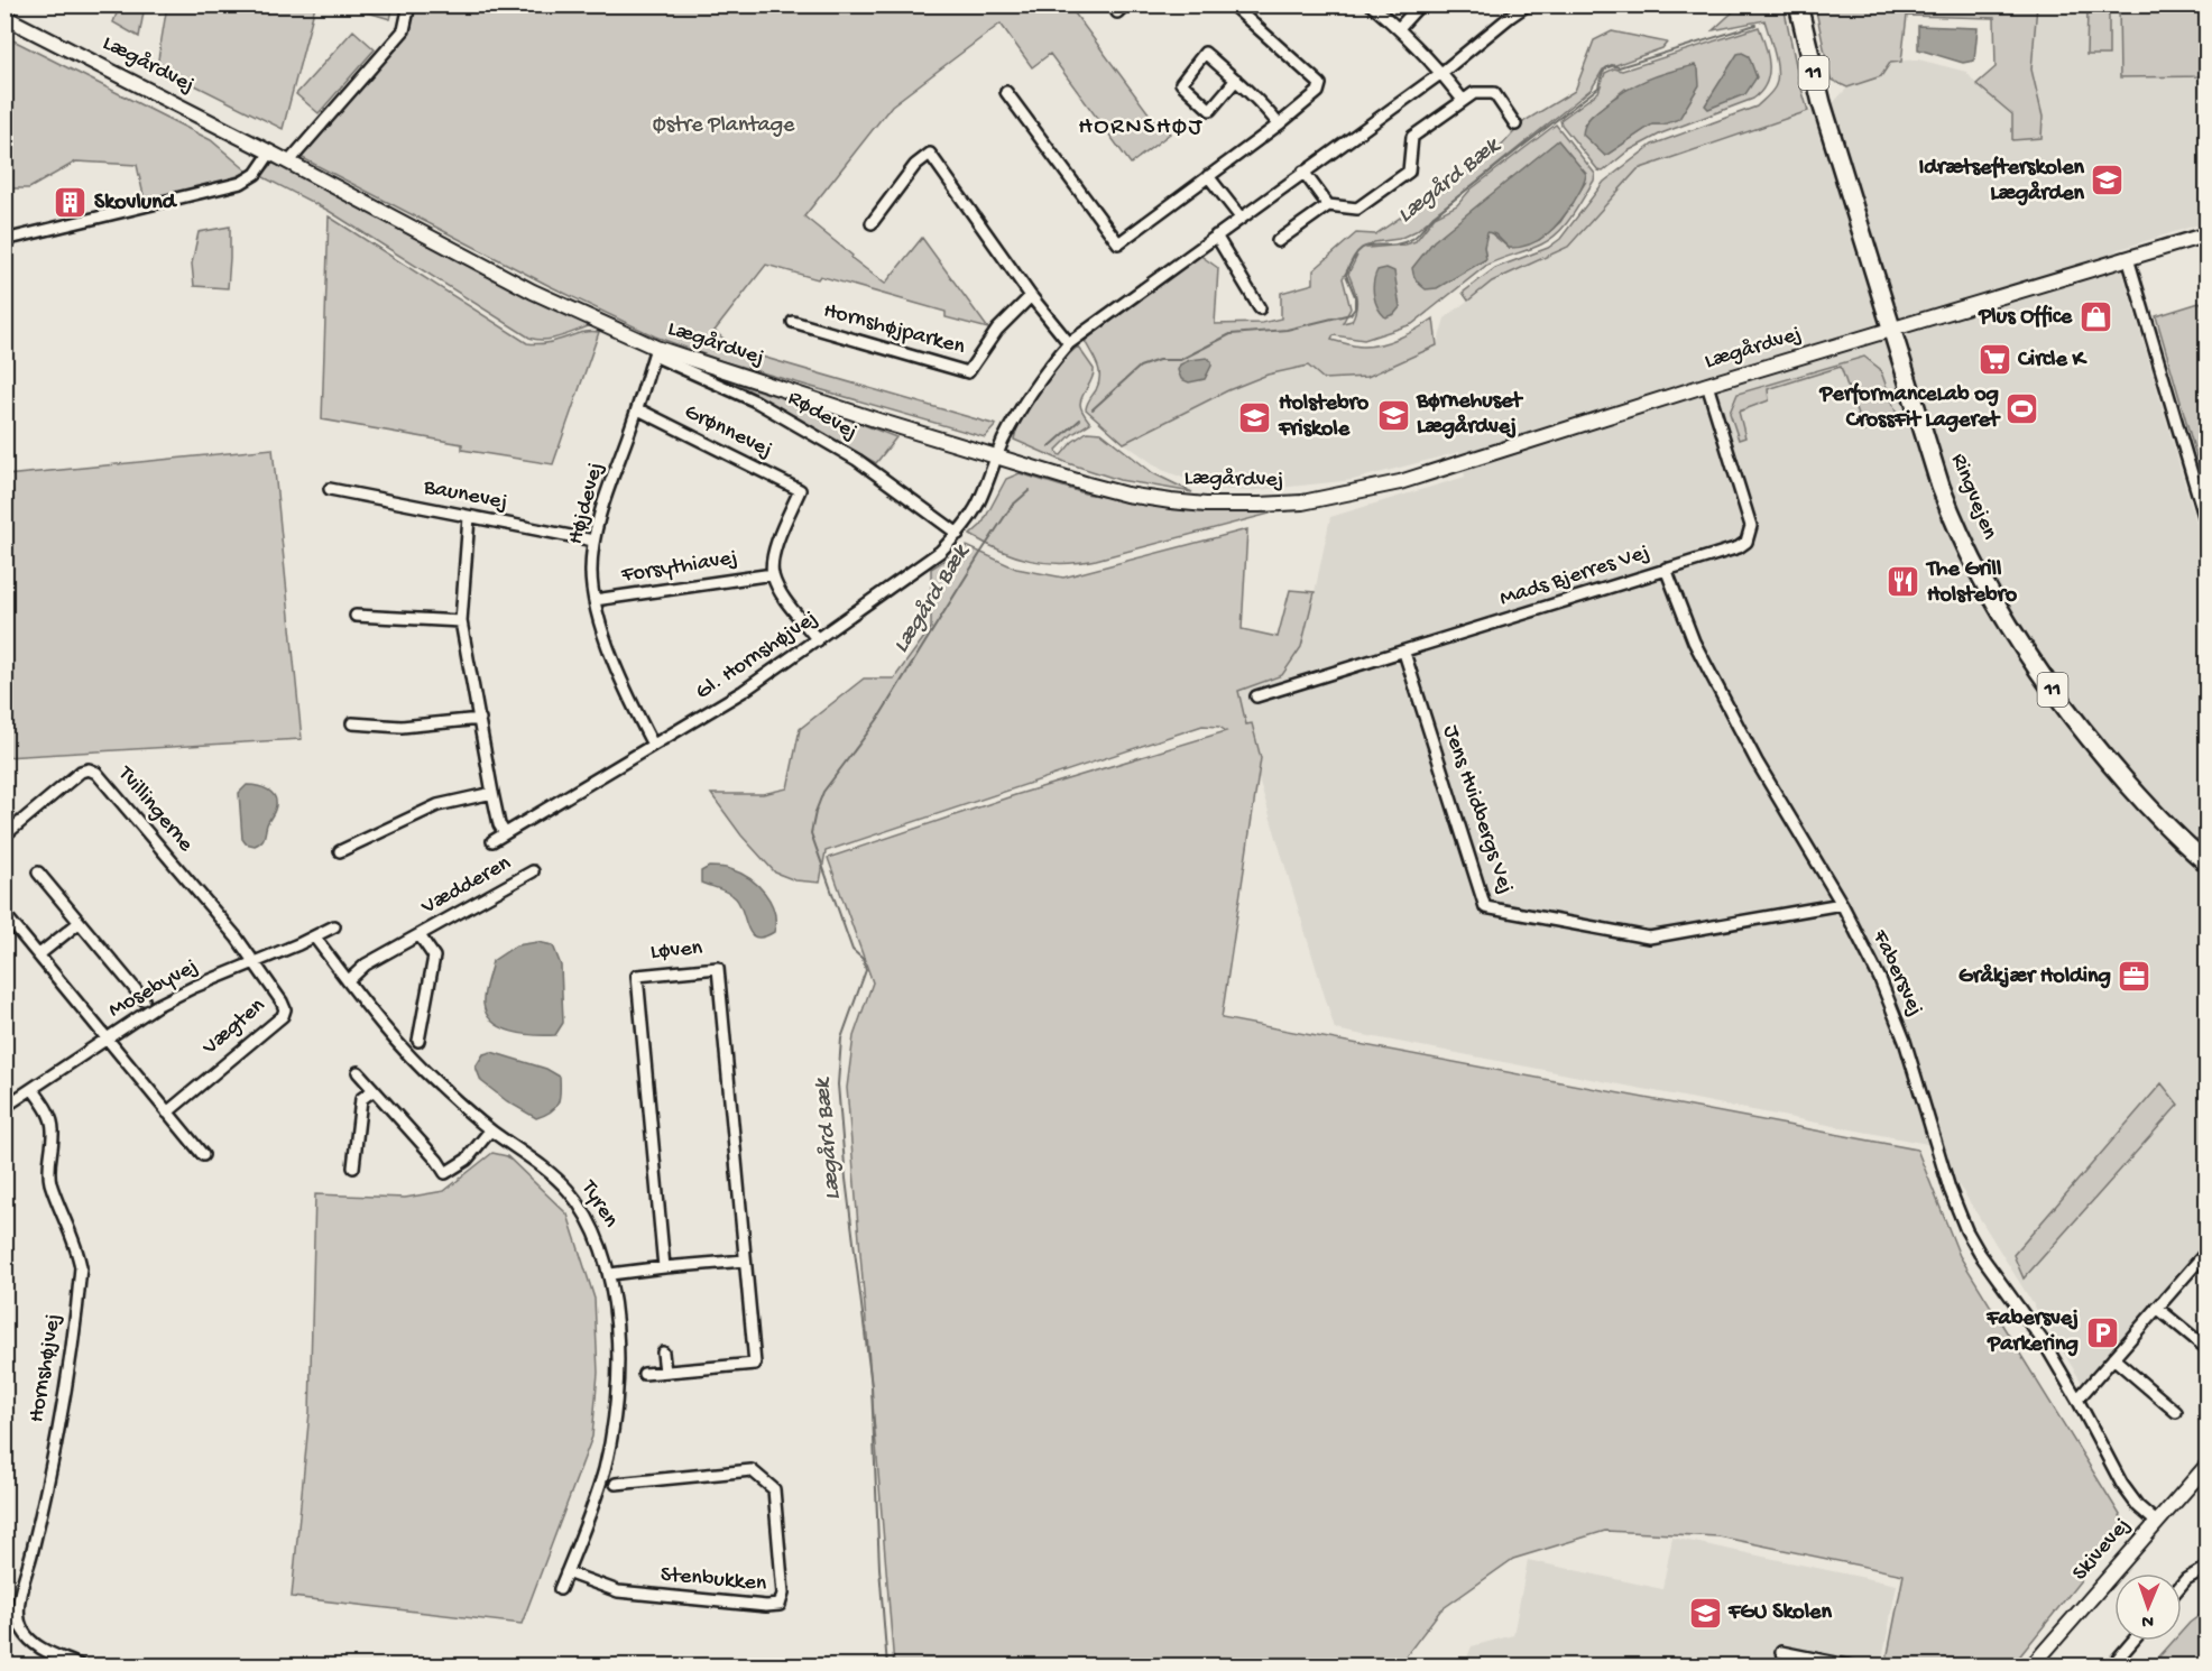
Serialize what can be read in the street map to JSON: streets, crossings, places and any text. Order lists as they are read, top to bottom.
{
  "streets": {
    "main road": ["11", "Ringvejen"],
    "street": [
      "Lægårdvej",
      "Hornshøjparken",
      "Rødevej",
      "Grønnevej",
      "Baunevej",
      "Højdevej",
      "Forsythiavej",
      "Mads Bjerres Vej",
      "Gl. Hornshøjvej",
      "Tvillingerne",
      "Jens Hvidbergs Vej",
      "Vædderen",
      "Løven",
      "Fabersvej",
      "Mosebyvej",
      "Vægten",
      "Tyren",
      "Hornshøjvej",
      "Skivevej",
      "Stenbukken"
    ]
  },
  "crossings": [
    ["Lægårdvej", "Rødevej"],
    ["Lægårdvej", "Ringvejen"],
    ["Lægårdvej", "Højdevej"],
    ["Lægårdvej", "Mads Bjerres Vej"],
    ["Lægårdvej", "Gl. Hornshøjvej"],
    ["Rødevej", "Højdevej"],
    ["Rødevej", "Gl. Hornshøjvej"],
    ["Grønnevej", "Højdevej"],
    ["Grønnevej", "Forsythiavej"],
    ["Baunevej", "Højdevej"],
    ["Højdevej", "Forsythiavej"],
    ["Højdevej", "Gl. Hornshøjvej"],
    ["Mads Bjerres Vej", "Jens Hvidbergs Vej"],
    ["Mads Bjerres Vej", "Fabersvej"],
    ["Tvillingerne", "Mosebyvej"],
    ["Tvillingerne", "Vægten"],
    ["Jens Hvidbergs Vej", "Fabersvej"],
    ["Vædderen", "Tyren"],
    ["Fabersvej", "Skivevej"],
    ["Mosebyvej", "Vægten"],
    ["Mosebyvej", "Tyren"],
    ["Mosebyvej", "Hornshøjvej"],
    ["Tyren", "Stenbukken"]
  ],
  "districts": ["HORNSHØJ"],
  "water": ["Lægård Bæk"],
  "parks": ["Østre Plantage"],
  "places": {
    "school or university": [
      "Idrætsefterskolen Lægården",
      "Børnehuset Lægårdvej",
      "Holstebro Friskole",
      "FGU Skolen"
    ],
    "building": ["Skovlund"],
    "shop": ["Plus Office"],
    "supermarket": ["Circle K"],
    "sports": ["PerformanceLab og CrossFit Lageret"],
    "restaurant": ["The Grill Holstebro"],
    "office": ["Gråkjær Holding"],
    "parking": ["Fabersvej Parkering"]
  },
  "north": "bottom"
}
